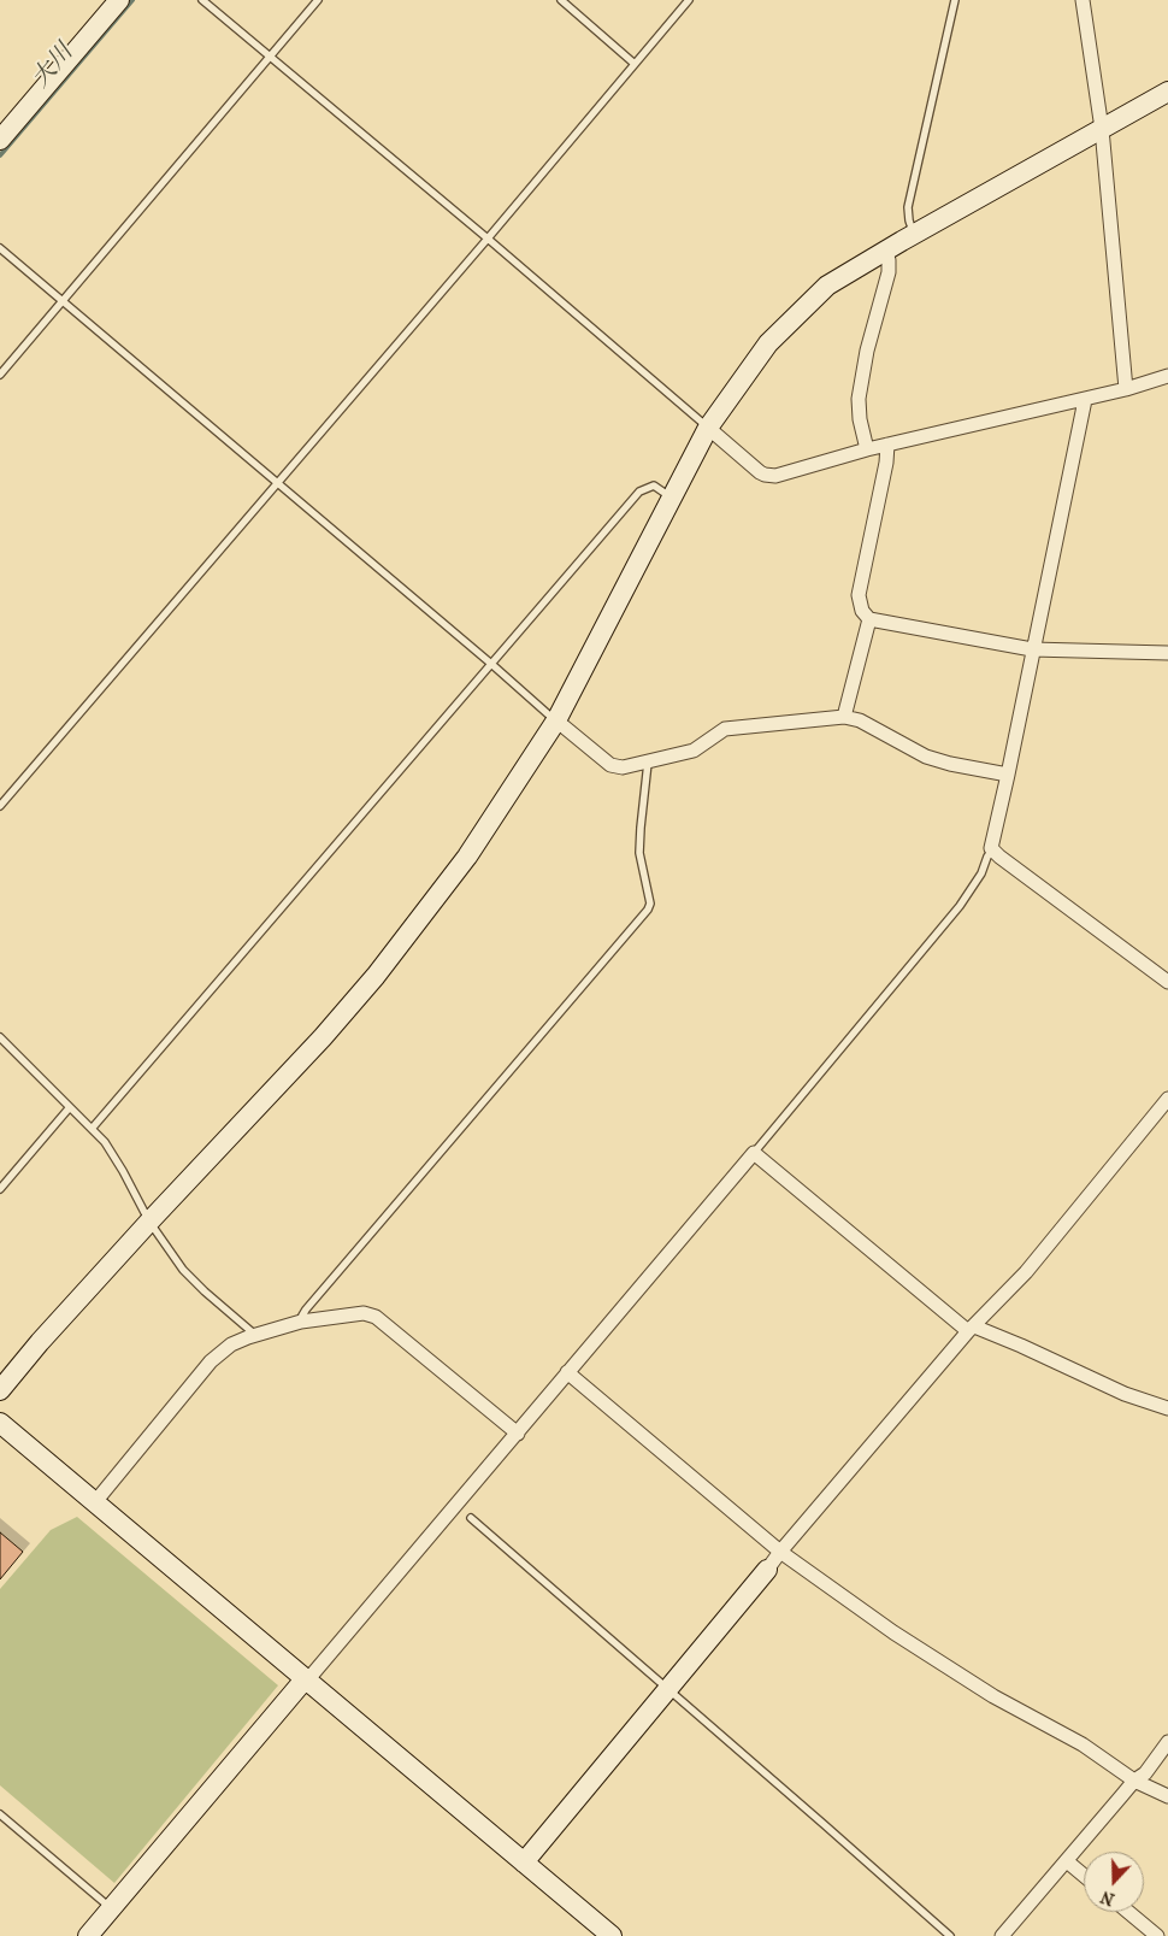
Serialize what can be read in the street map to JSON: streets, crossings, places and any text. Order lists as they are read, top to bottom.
{
  "water": ["大川"],
  "north": "bottom"
}
